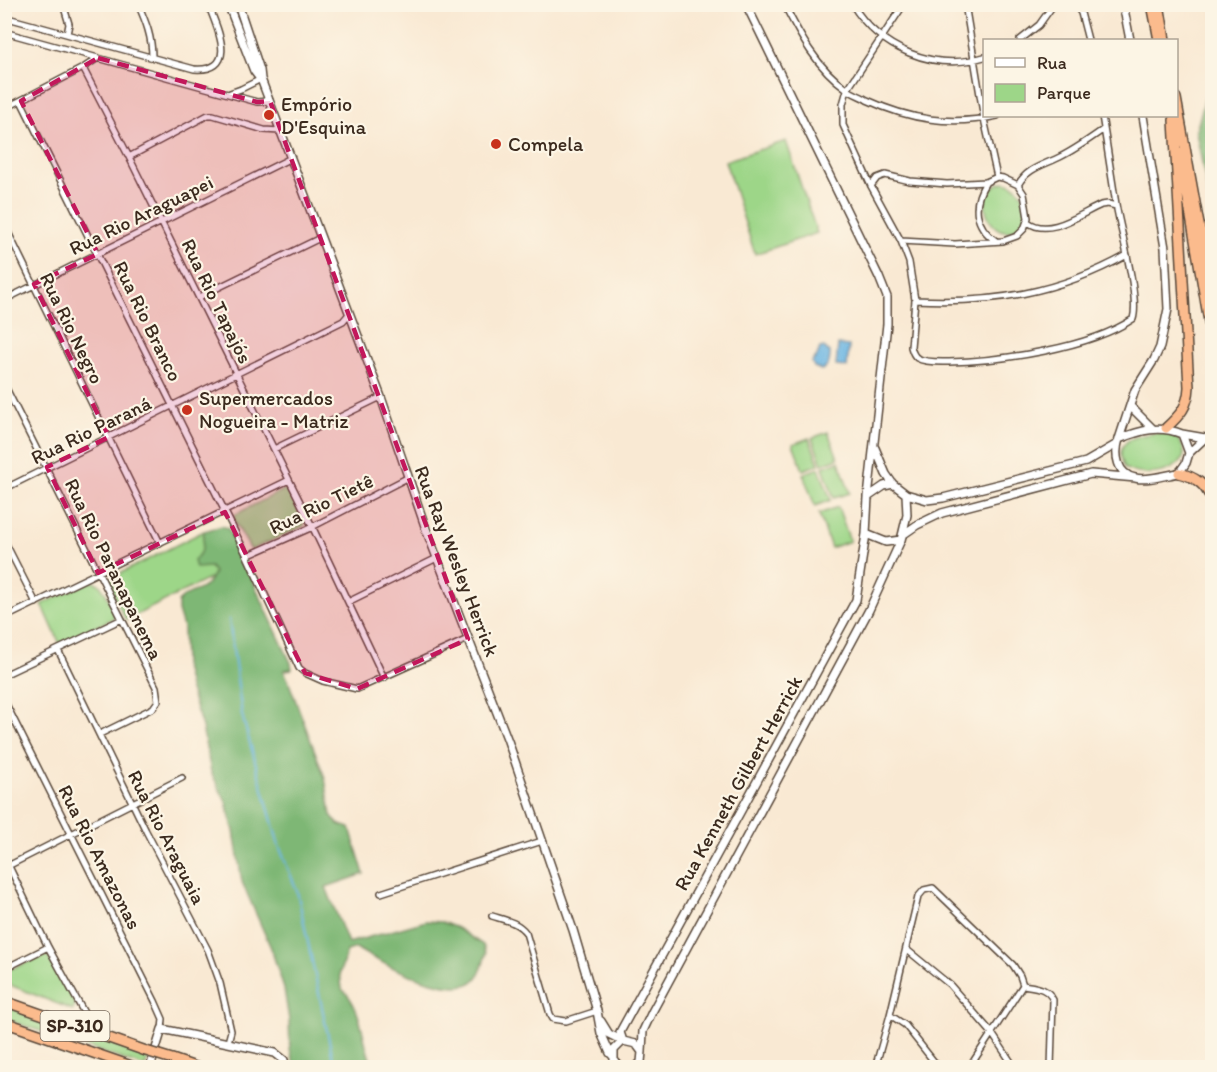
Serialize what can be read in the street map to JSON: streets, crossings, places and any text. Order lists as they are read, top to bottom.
{
  "streets": {
    "highway": ["SP-310"],
    "street": [
      "Rua Rio Araguapei",
      "Rua Rio Tapajós",
      "Rua Rio Branco",
      "Rua Rio Negro",
      "Rua Rio Paraná",
      "Rua Rio Tietê",
      "Rua Ray Wesley Herrick",
      "Rua Rio Paranapanema",
      "Rua Kenneth Gilbert Herrick",
      "Rua Rio Araguaia",
      "Rua Rio Amazonas"
    ]
  },
  "crossings": [
    ["Rua Rio Araguapei", "Rua Rio Tapajós"],
    ["Rua Rio Araguapei", "Rua Rio Branco"],
    ["Rua Rio Araguapei", "Rua Rio Negro"],
    ["Rua Rio Araguapei", "Rua Ray Wesley Herrick"],
    ["Rua Rio Tapajós", "Rua Rio Branco"],
    ["Rua Rio Tapajós", "Rua Rio Paraná"],
    ["Rua Rio Tapajós", "Rua Rio Tietê"],
    ["Rua Rio Branco", "Rua Rio Paraná"],
    ["Rua Rio Branco", "Rua Rio Tietê"],
    ["Rua Rio Branco", "Rua Ray Wesley Herrick"],
    ["Rua Rio Negro", "Rua Rio Paraná"],
    ["Rua Rio Paraná", "Rua Ray Wesley Herrick"],
    ["Rua Rio Paraná", "Rua Rio Paranapanema"],
    ["Rua Rio Tietê", "Rua Ray Wesley Herrick"],
    ["Rua Ray Wesley Herrick", "Rua Kenneth Gilbert Herrick"],
    ["Rua Rio Paranapanema", "Rua Rio Araguaia"]
  ],
  "places": ["Empório D'Esquina", "Compela", "Supermercados Nogueira - Matriz"],
  "legend": ["Rua", "Parque"]
}
